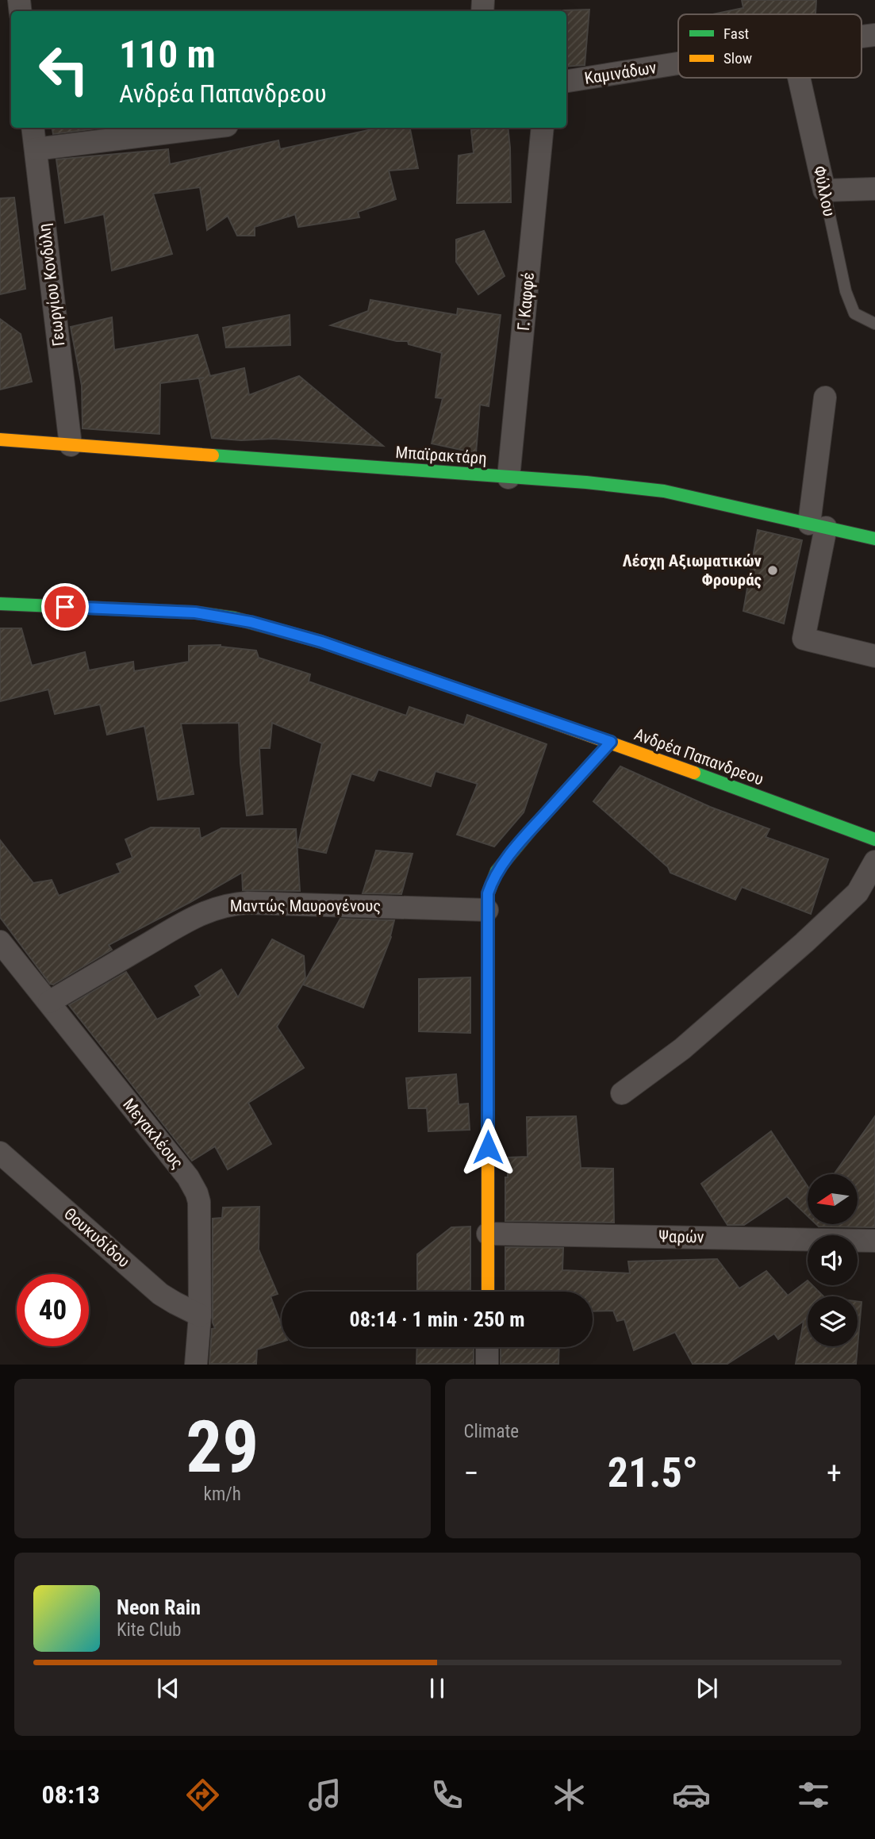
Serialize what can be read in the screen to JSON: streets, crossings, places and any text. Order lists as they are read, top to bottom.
{
  "streets": {
    "street": [
      "Καμινάδων",
      "Φύλλου",
      "Γεωργίου Κονδύλη",
      "Γ. Καφφέ",
      "Μπαϊρακτάρη",
      "Ανδρέα Παπανδρεου",
      "Μαντώς Μαυρογένους",
      "Μεγακλέους",
      "Ψαρών",
      "Θουκυδίδου"
    ]
  },
  "crossings": [
    ["Γεωργίου Κονδύλη", "Μπαϊρακτάρη"],
    ["Γ. Καφφέ", "Μπαϊρακτάρη"],
    ["Μαντώς Μαυρογένους", "Μεγακλέους"],
    ["Μεγακλέους", "Θουκυδίδου"]
  ],
  "places": ["Λέσχη Αξιωματικών Φρουράς"],
  "legend": ["Fast", "Slow"],
  "north": "left",
  "page": {
    "turn": ["110 m", "Ανδρέα Παπανδρεου"],
    "limit": "40",
    "trip": "08:14 · 1 min · 250 m",
    "tile": [
      ["29", "km/h"],
      "Climate"
    ],
    "heat": ["−", "21.5°", "+"],
    "song": ["Neon Rain", "Kite Club"],
    "tabs": "08:13"
  }
}
